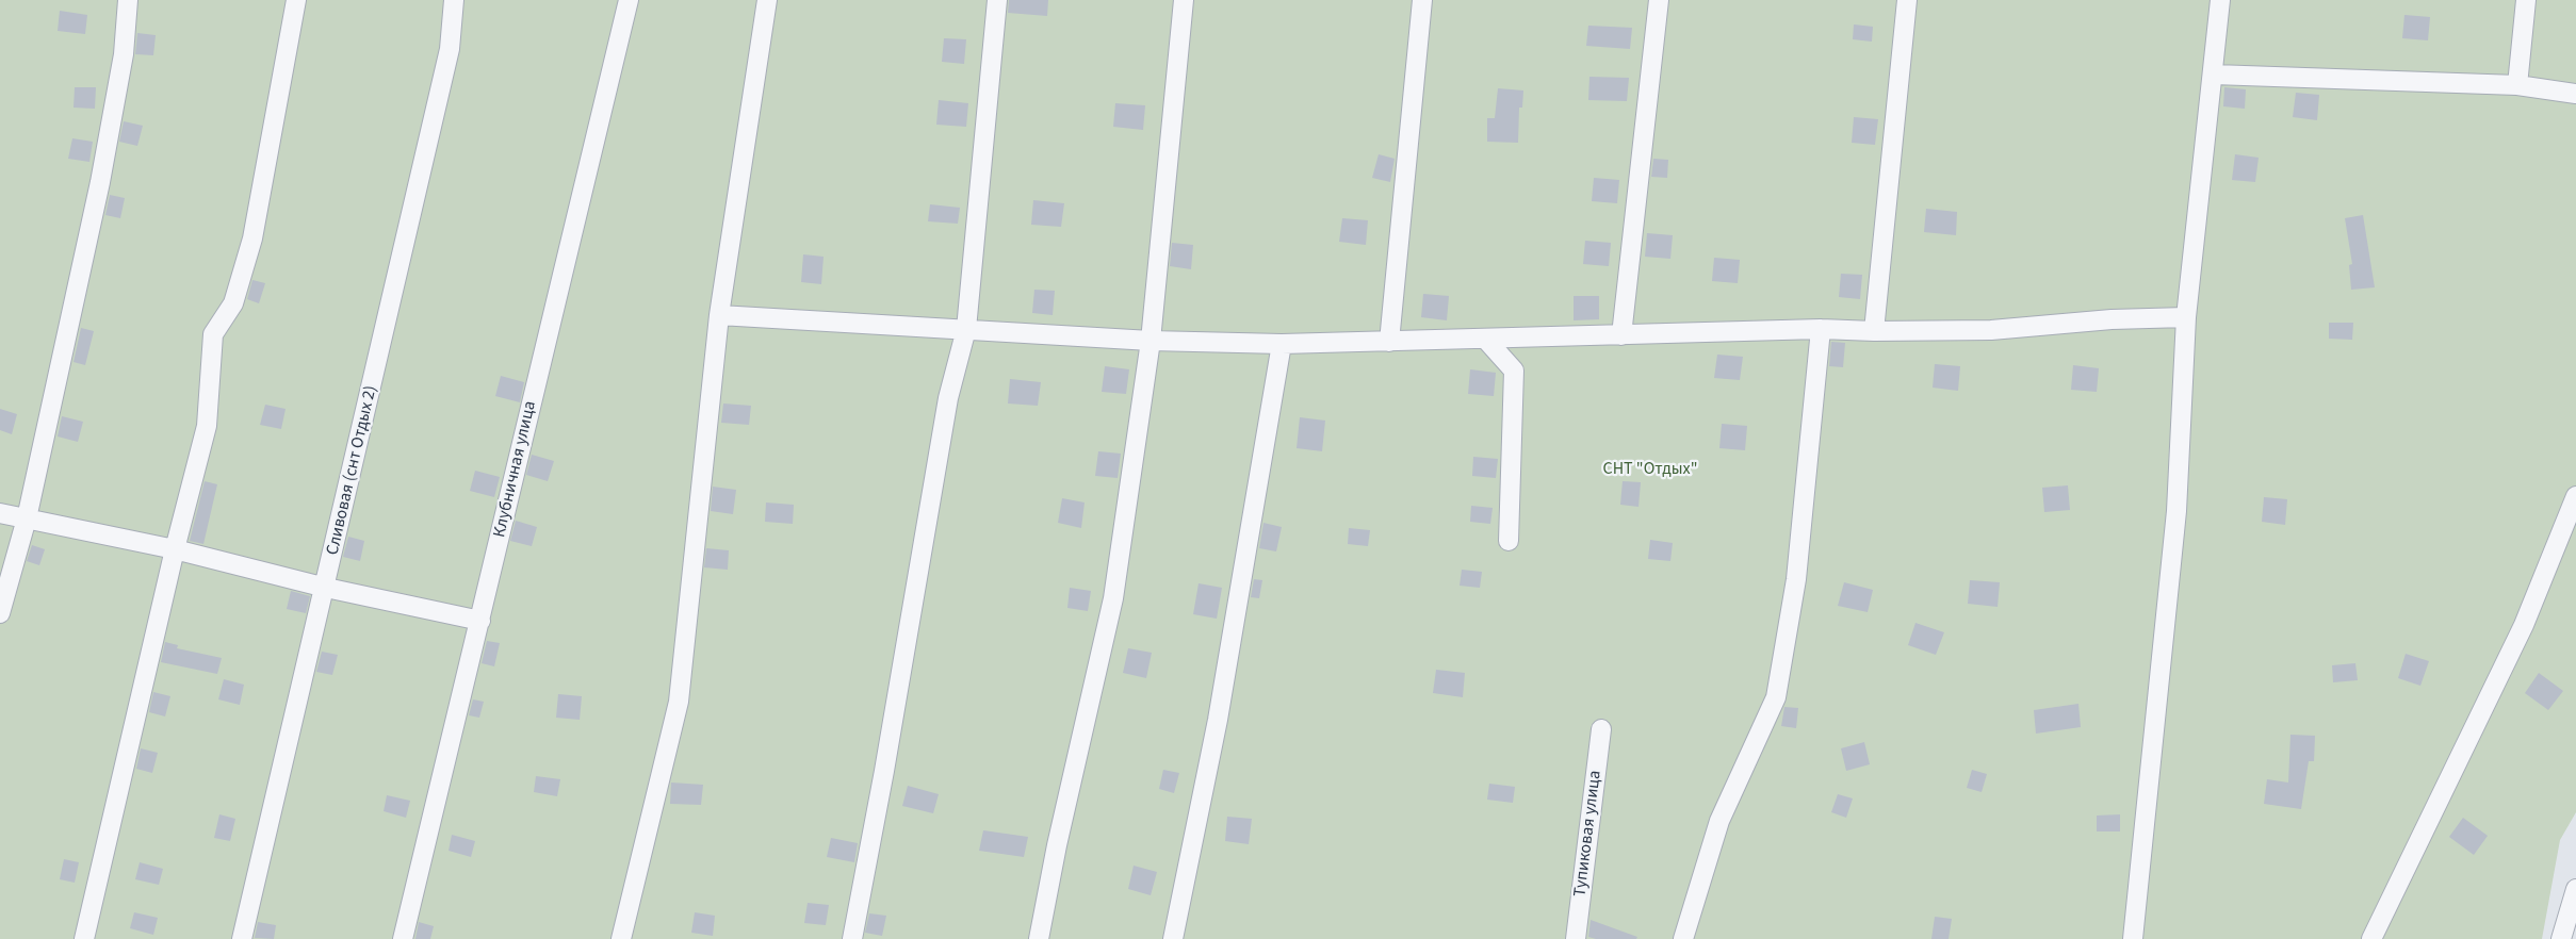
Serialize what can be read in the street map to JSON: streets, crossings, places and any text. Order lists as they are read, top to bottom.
{
  "streets": {
    "lane": ["Клубничная улица", "Сливовая (снт Отдых 2)", "Тупиковая улица"]
  },
  "parks": ["СНТ \"Отдых\""]
}
